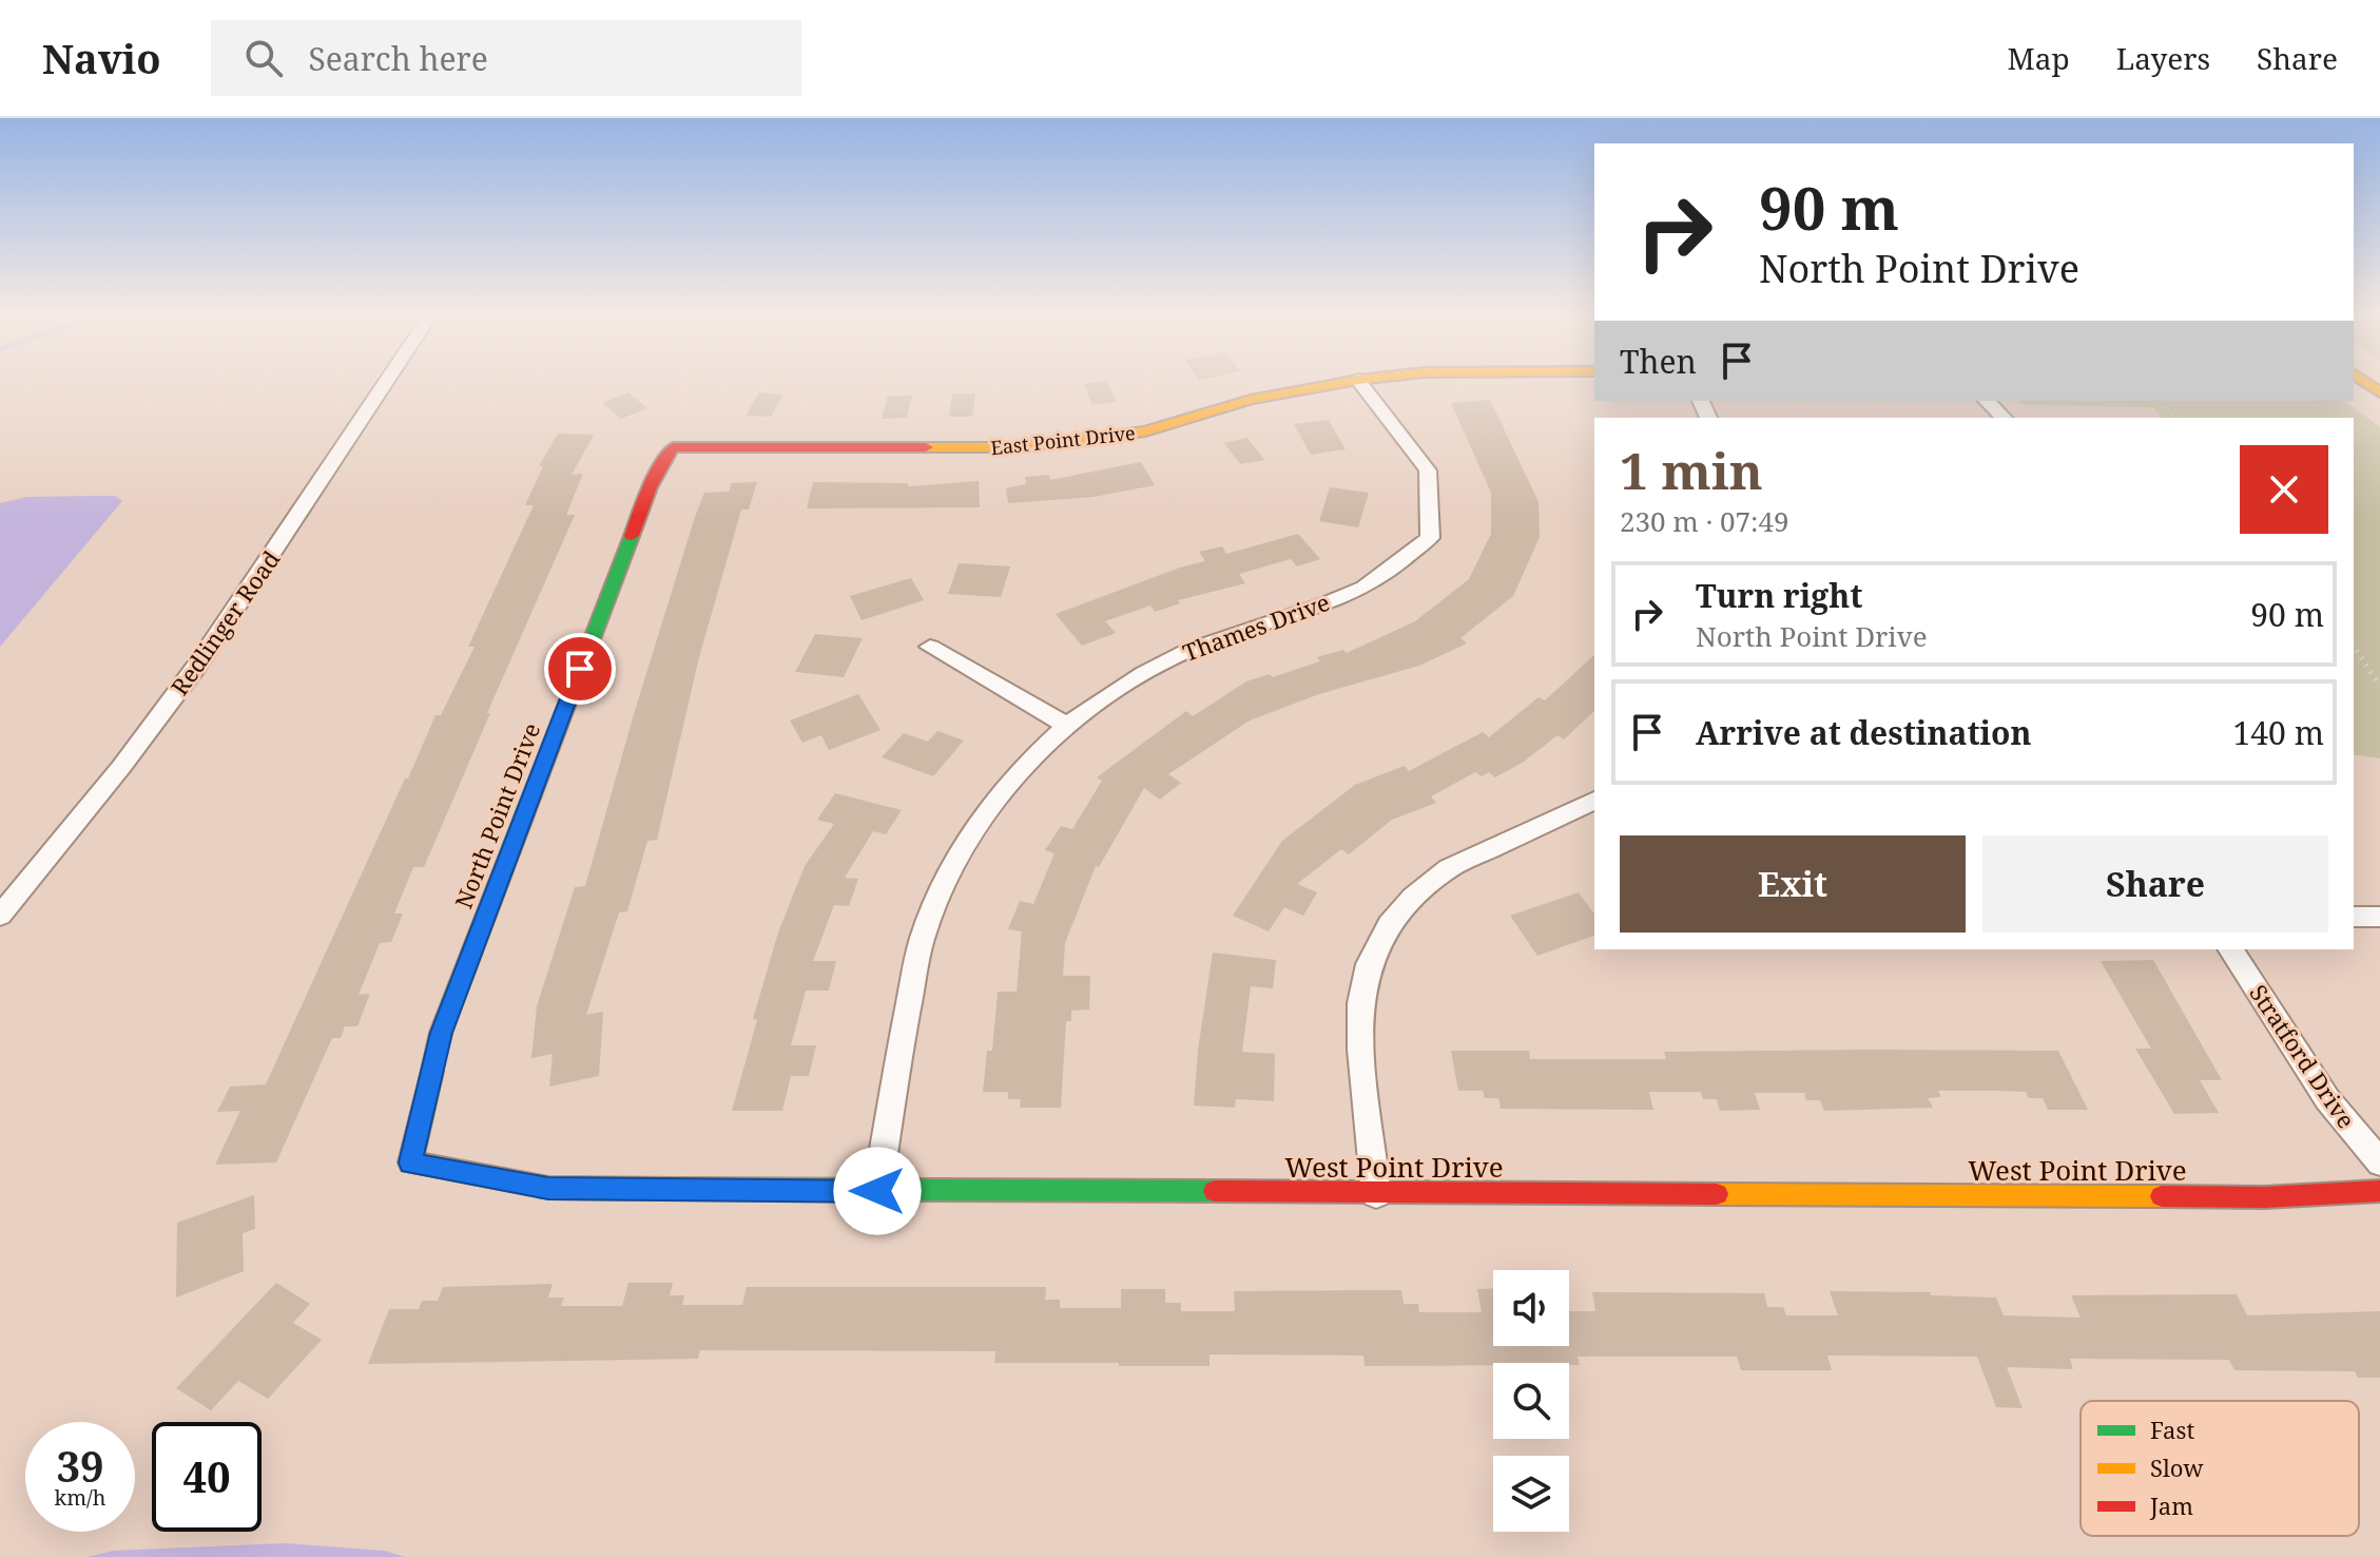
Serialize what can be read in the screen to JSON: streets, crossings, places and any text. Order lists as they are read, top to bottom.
{
  "streets": {
    "street": [
      "East Point Drive",
      "Redlinger Road",
      "Thames Drive",
      "North Point Drive",
      "Stratford Drive",
      "West Point Drive"
    ]
  },
  "crossings": [
    ["East Point Drive", "North Point Drive"],
    ["Thames Drive", "West Point Drive"],
    ["North Point Drive", "West Point Drive"]
  ],
  "legend": ["Fast", "Slow", "Jam"],
  "page": {
    "header": "Navio",
    "search": "Search here",
    "nav": ["Map", "Layers", "Share"],
    "turn": ["90 m", "North Point Drive"],
    "then": "Then",
    "heading": ["1 min", "230 m · 07:49"],
    "list": [
      {
        "name": "Turn right",
        "note": "North Point Drive",
        "value": "90 m"
      },
      {
        "name": "Arrive at destination",
        "value": "140 m"
      }
    ],
    "buttons": ["Exit", "Share"],
    "speed": "39 km/h",
    "limit": "40"
  }
}
